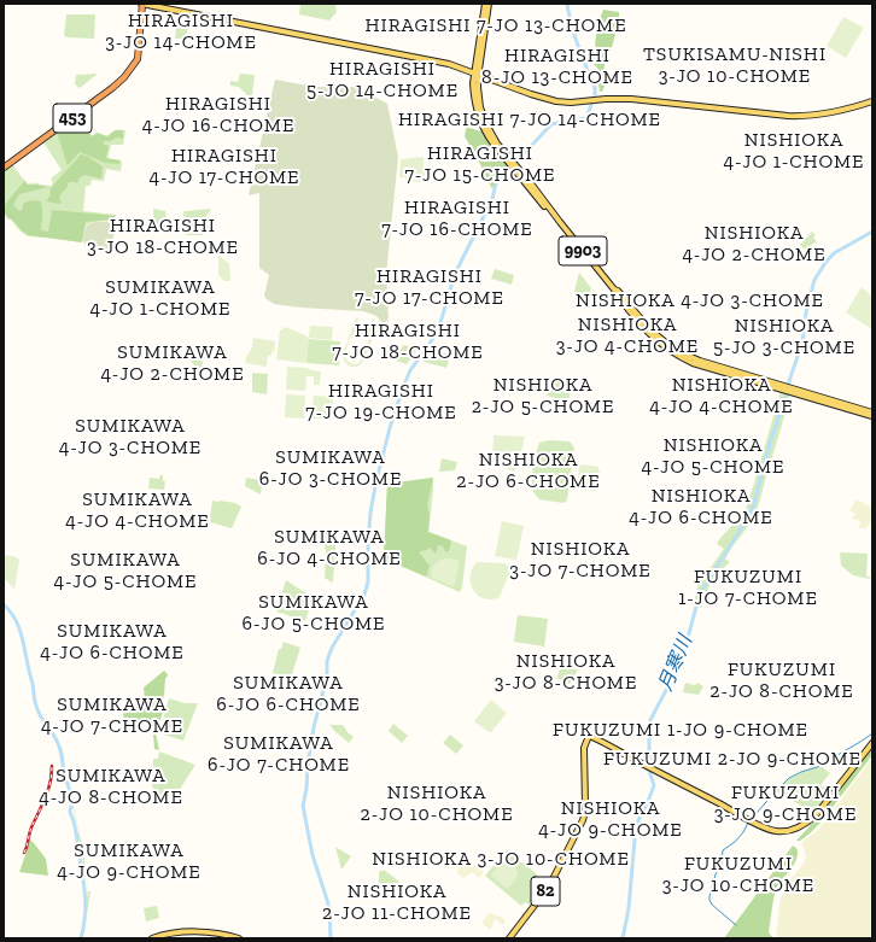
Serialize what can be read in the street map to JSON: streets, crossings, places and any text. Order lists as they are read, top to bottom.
{
  "streets": {
    "highway": ["453"],
    "main road": ["9903", "82"]
  },
  "crossings": [
    ["453", "9903"]
  ],
  "districts": [
    "HIRAGISHI 3-JO 14-CHOME",
    "HIRAGISHI 7-JO 13-CHOME",
    "TSUKISAMU-NISHI 3-JO 10-CHOME",
    "HIRAGISHI 8-JO 13-CHOME",
    "HIRAGISHI 5-JO 14-CHOME",
    "HIRAGISHI 4-JO 16-CHOME",
    "HIRAGISHI 7-JO 14-CHOME",
    "NISHIOKA 4-JO 1-CHOME",
    "HIRAGISHI 7-JO 15-CHOME",
    "HIRAGISHI 4-JO 17-CHOME",
    "HIRAGISHI 7-JO 16-CHOME",
    "HIRAGISHI 3-JO 18-CHOME",
    "NISHIOKA 4-JO 2-CHOME",
    "HIRAGISHI 7-JO 17-CHOME",
    "SUMIKAWA 4-JO 1-CHOME",
    "NISHIOKA 4-JO 3-CHOME",
    "NISHIOKA 3-JO 4-CHOME",
    "NISHIOKA 5-JO 3-CHOME",
    "HIRAGISHI 7-JO 18-CHOME",
    "SUMIKAWA 4-JO 2-CHOME",
    "NISHIOKA 2-JO 5-CHOME",
    "NISHIOKA 4-JO 4-CHOME",
    "HIRAGISHI 7-JO 19-CHOME",
    "SUMIKAWA 4-JO 3-CHOME",
    "NISHIOKA 4-JO 5-CHOME",
    "SUMIKAWA 6-JO 3-CHOME",
    "NISHIOKA 2-JO 6-CHOME",
    "NISHIOKA 4-JO 6-CHOME",
    "SUMIKAWA 4-JO 4-CHOME",
    "SUMIKAWA 6-JO 4-CHOME",
    "NISHIOKA 3-JO 7-CHOME",
    "SUMIKAWA 4-JO 5-CHOME",
    "FUKUZUMI 1-JO 7-CHOME",
    "SUMIKAWA 6-JO 5-CHOME",
    "SUMIKAWA 4-JO 6-CHOME",
    "NISHIOKA 3-JO 8-CHOME",
    "FUKUZUMI 2-JO 8-CHOME",
    "SUMIKAWA 6-JO 6-CHOME",
    "SUMIKAWA 4-JO 7-CHOME",
    "FUKUZUMI 1-JO 9-CHOME",
    "SUMIKAWA 6-JO 7-CHOME",
    "FUKUZUMI 2-JO 9-CHOME",
    "SUMIKAWA 4-JO 8-CHOME",
    "NISHIOKA 2-JO 10-CHOME",
    "FUKUZUMI 3-JO 9-CHOME",
    "NISHIOKA 4-JO 9-CHOME",
    "SUMIKAWA 4-JO 9-CHOME",
    "NISHIOKA 3-JO 10-CHOME",
    "FUKUZUMI 3-JO 10-CHOME",
    "NISHIOKA 2-JO 11-CHOME"
  ],
  "water": ["月寒川"]
}
